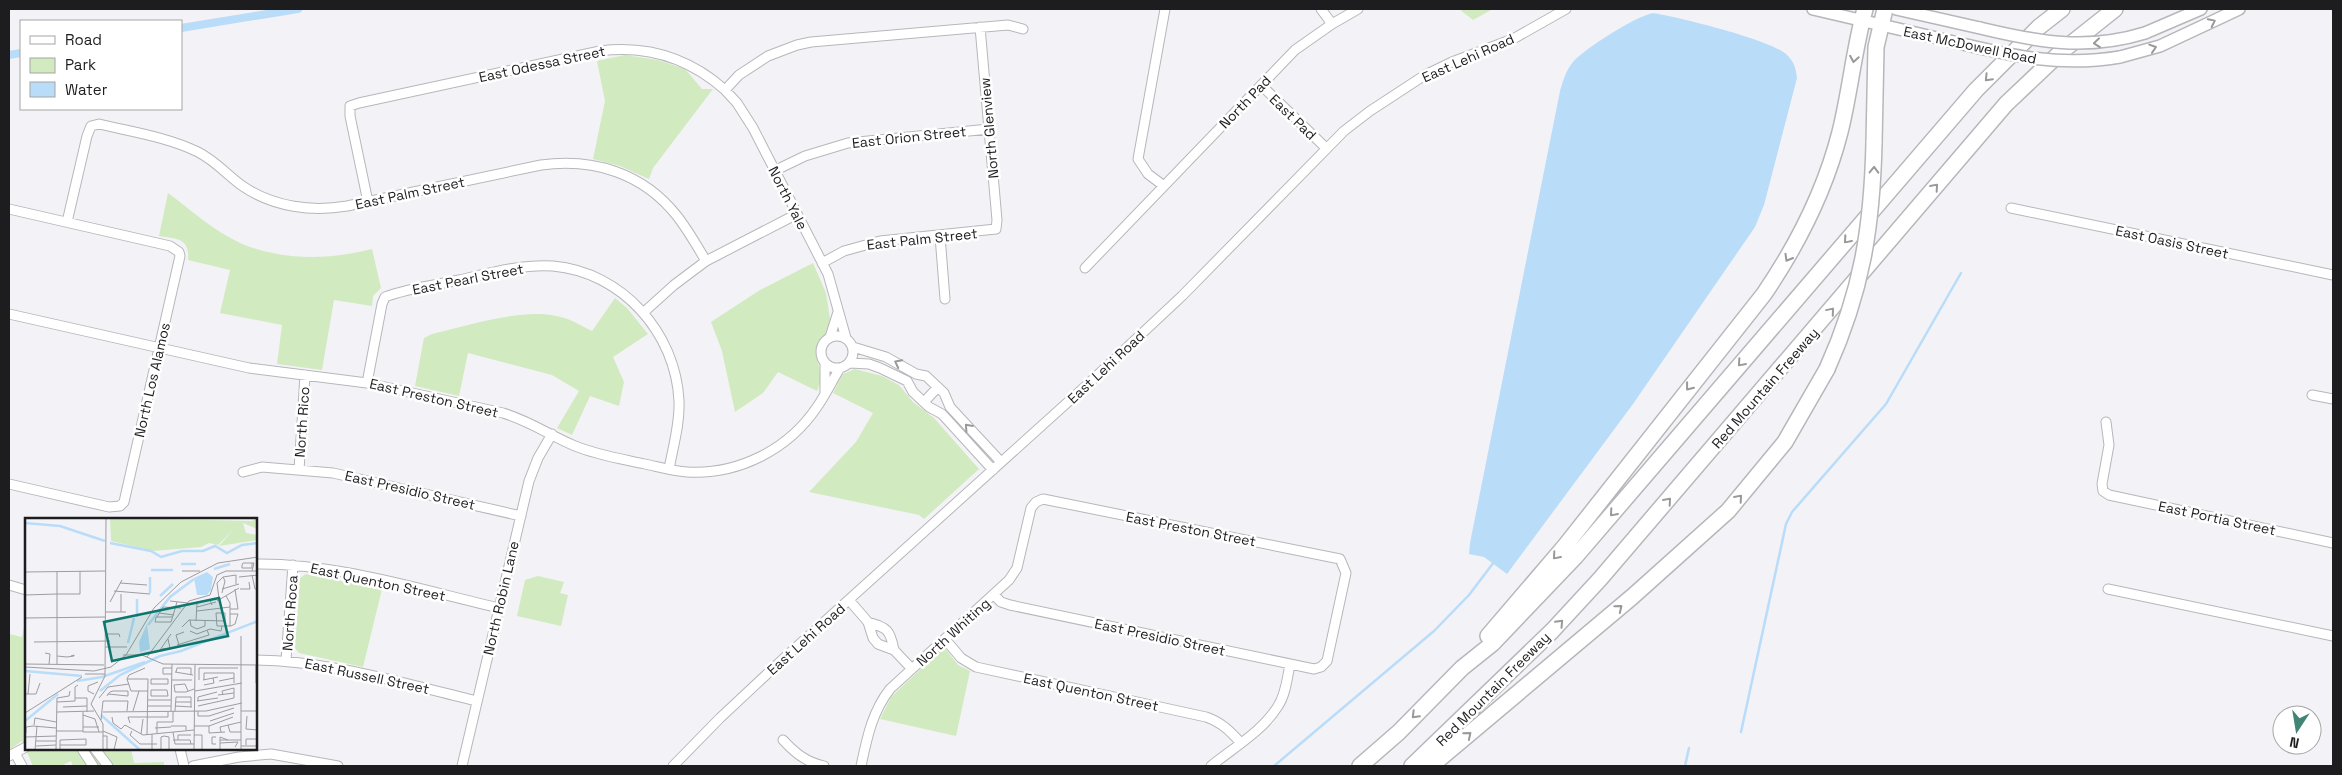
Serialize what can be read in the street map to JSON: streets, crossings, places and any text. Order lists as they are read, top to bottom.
{
  "streets": {
    "highway": ["Red Mountain Freeway"],
    "main road": ["East McDowell Road"],
    "street": [
      "East Lehi Road",
      "East Odessa Street",
      "North Pad",
      "East Pad",
      "North Glenview",
      "East Orion Street",
      "East Palm Street",
      "North Yale",
      "East Oasis Street",
      "East Pearl Street",
      "North Los Alamos",
      "East Preston Street",
      "North Rico",
      "East Presidio Street",
      "East Portia Street",
      "East Quenton Street",
      "North Robin Lane",
      "North Roca",
      "North Whiting",
      "East Russell Street"
    ]
  },
  "crossings": [
    ["East Lehi Road", "East Pad"],
    ["East Odessa Street", "East Palm Street"],
    ["East Odessa Street", "North Yale"],
    ["North Pad", "East Pad"],
    ["North Glenview", "East Orion Street"],
    ["North Glenview", "East Palm Street"],
    ["East Orion Street", "North Yale"],
    ["East Palm Street", "North Yale"],
    ["East Palm Street", "North Los Alamos"],
    ["North Yale", "East Preston Street"],
    ["East Pearl Street", "East Preston Street"],
    ["North Los Alamos", "East Preston Street"],
    ["East Preston Street", "North Rico"],
    ["East Preston Street", "East Presidio Street"],
    ["East Preston Street", "North Robin Lane"],
    ["East Preston Street", "North Whiting"],
    ["North Rico", "East Presidio Street"],
    ["East Presidio Street", "North Robin Lane"],
    ["East Presidio Street", "North Whiting"],
    ["East Quenton Street", "North Robin Lane"],
    ["East Quenton Street", "North Roca"],
    ["East Quenton Street", "North Whiting"],
    ["North Robin Lane", "East Russell Street"],
    ["North Roca", "East Russell Street"]
  ],
  "legend": ["Road", "Park", "Water"],
  "north": "bottom"
}
